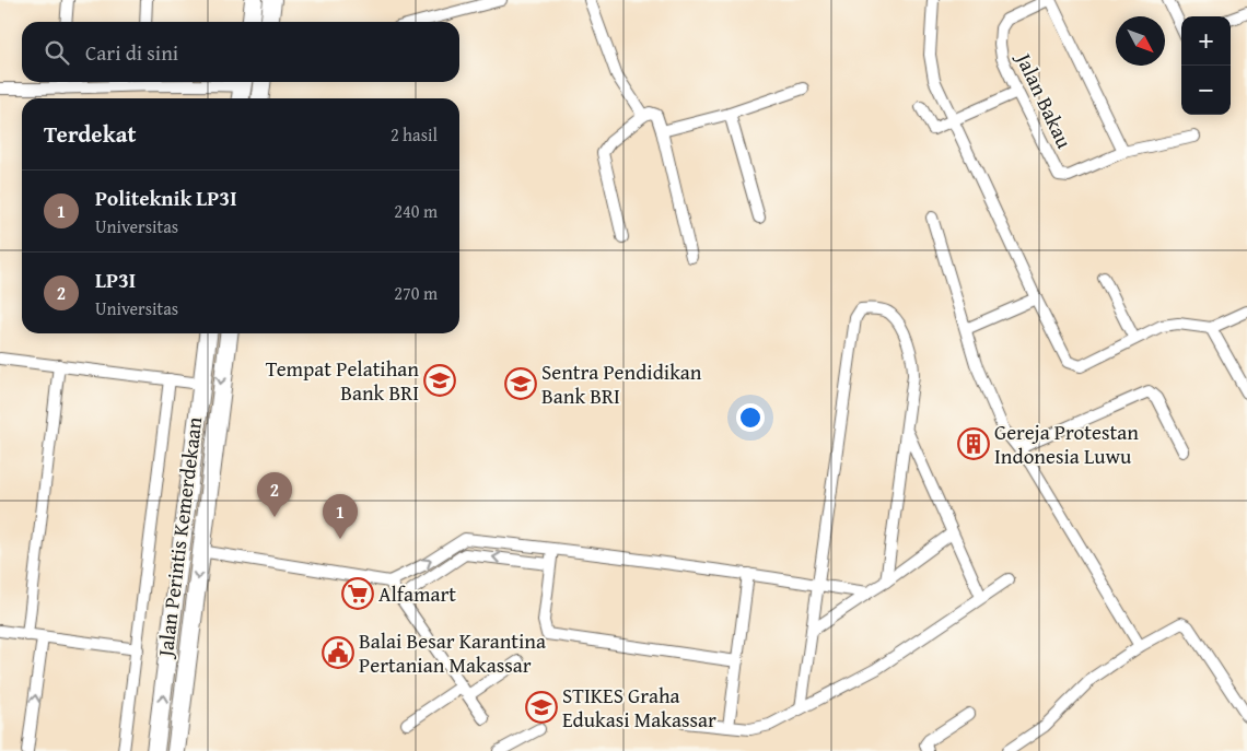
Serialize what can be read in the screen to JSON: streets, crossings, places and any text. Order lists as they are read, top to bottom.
{
  "streets": {
    "highway": ["Jalan Perintis Kemerdekaan"],
    "street": ["Jalan Bakau"]
  },
  "places": {
    "school or university": ["Tempat Pelatihan Bank BRI", "Sentra Pendidikan Bank BRI", "STIKES Graha Edukasi Makassar"],
    "building": ["Gereja Protestan Indonesia Luwu"],
    "supermarket": ["Alfamart"],
    "public building": ["Balai Besar Karantina Pertanian Makassar"]
  },
  "north": "bottom right",
  "page": {
    "map_buttons": ["+", "−"],
    "search": "Cari di sini",
    "heading": ["Terdekat", "2 hasil"],
    "list": [
      {
        "mark": "1",
        "name": "Politeknik LP3I",
        "note": "Universitas",
        "value": "240 m"
      },
      {
        "mark": "2",
        "name": "LP3I",
        "note": "Universitas",
        "value": "270 m"
      }
    ],
    "pins": ["2", "1"]
  }
}
